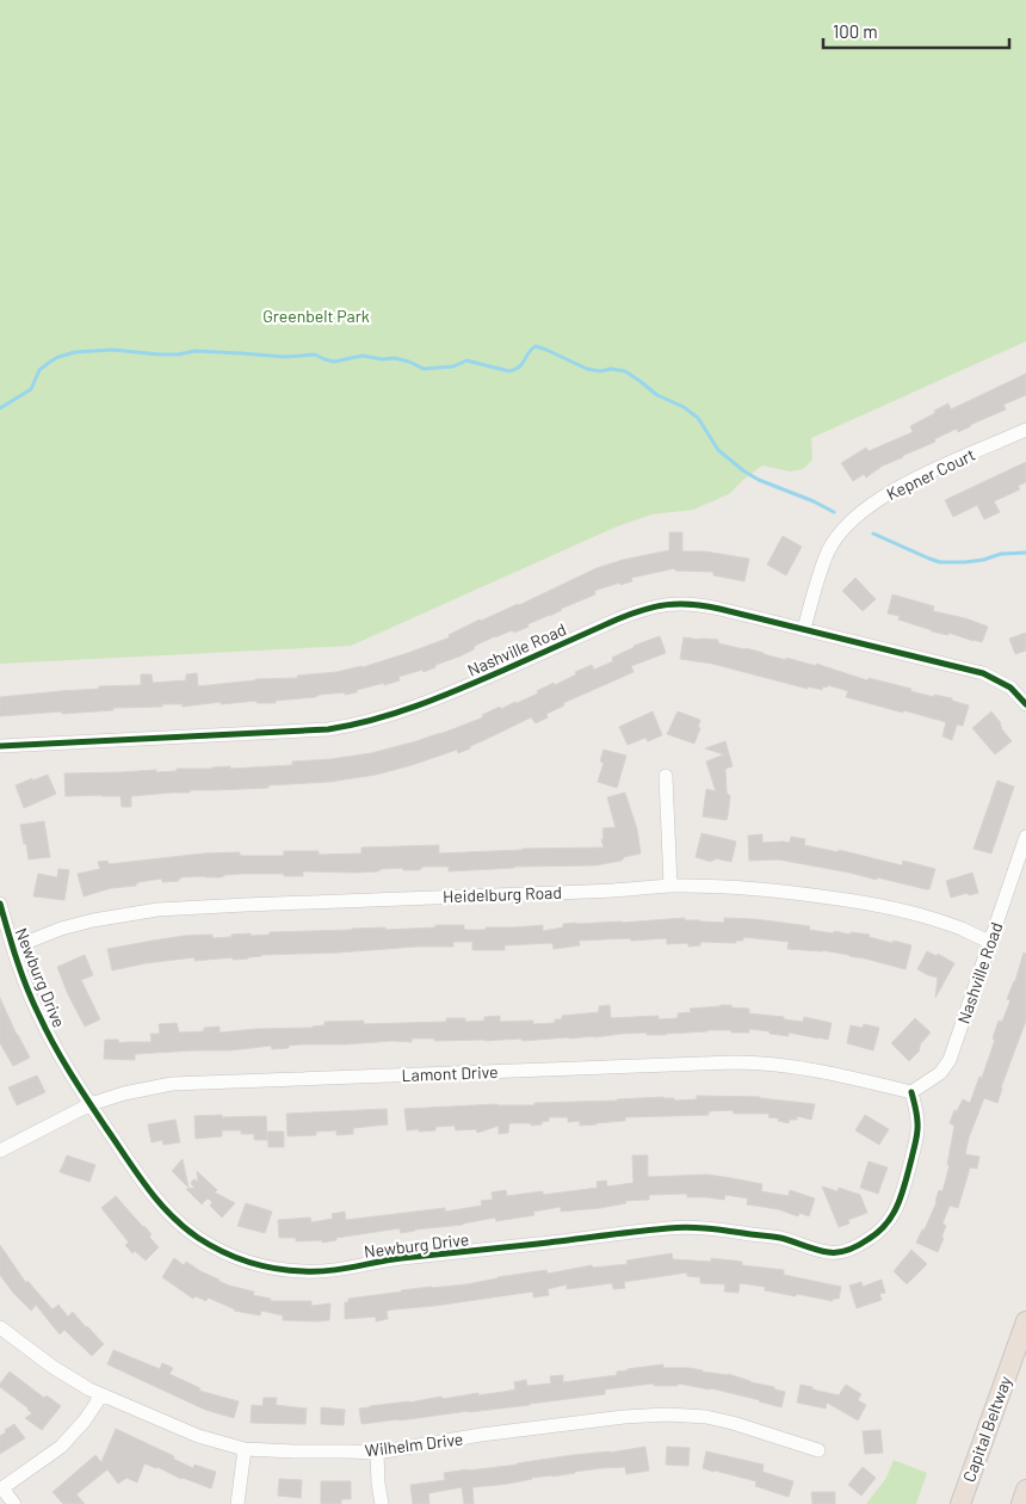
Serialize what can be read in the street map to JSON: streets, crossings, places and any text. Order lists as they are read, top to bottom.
{
  "streets": {
    "highway": ["Capital Beltway"],
    "street": [
      "Kepner Court",
      "Nashville Road",
      "Heidelburg Road",
      "Newburg Drive",
      "Lamont Drive",
      "Wilhelm Drive"
    ]
  },
  "crossings": [
    ["Kepner Court", "Nashville Road"],
    ["Nashville Road", "Heidelburg Road"],
    ["Nashville Road", "Newburg Drive"],
    ["Nashville Road", "Lamont Drive"],
    ["Heidelburg Road", "Newburg Drive"],
    ["Newburg Drive", "Lamont Drive"]
  ],
  "parks": ["Greenbelt Park"],
  "scale_bar": "100 m"
}
